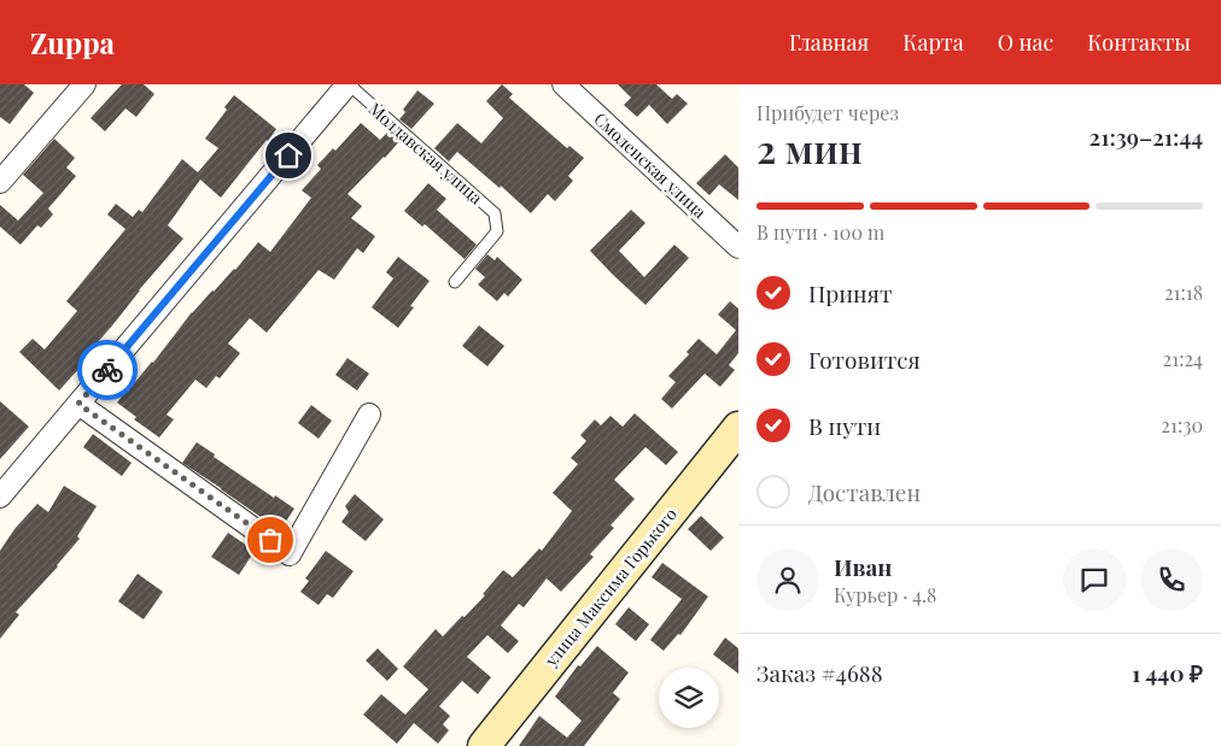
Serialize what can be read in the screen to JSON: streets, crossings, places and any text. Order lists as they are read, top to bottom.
{
  "streets": {
    "main road": ["улица Максима Горького"],
    "street": ["Молдавская улица", "Смоленская улица"]
  },
  "page": {
    "header": "Zuppa",
    "nav": [
      "Главная",
      "Карта",
      "О нас",
      "Контакты"
    ],
    "heading": ["2 мин", "Прибудет через", "21:39–21:44"],
    "panel": [
      "Иван",
      "Курьер · 4.8",
      "Заказ #4688",
      "1 440 ₽"
    ],
    "bar": "В пути · 100 m",
    "list": [
      ["Принят", "21:18"],
      ["Готовится", "21:24"],
      ["В пути", "21:30"],
      "Доставлен"
    ]
  }
}
